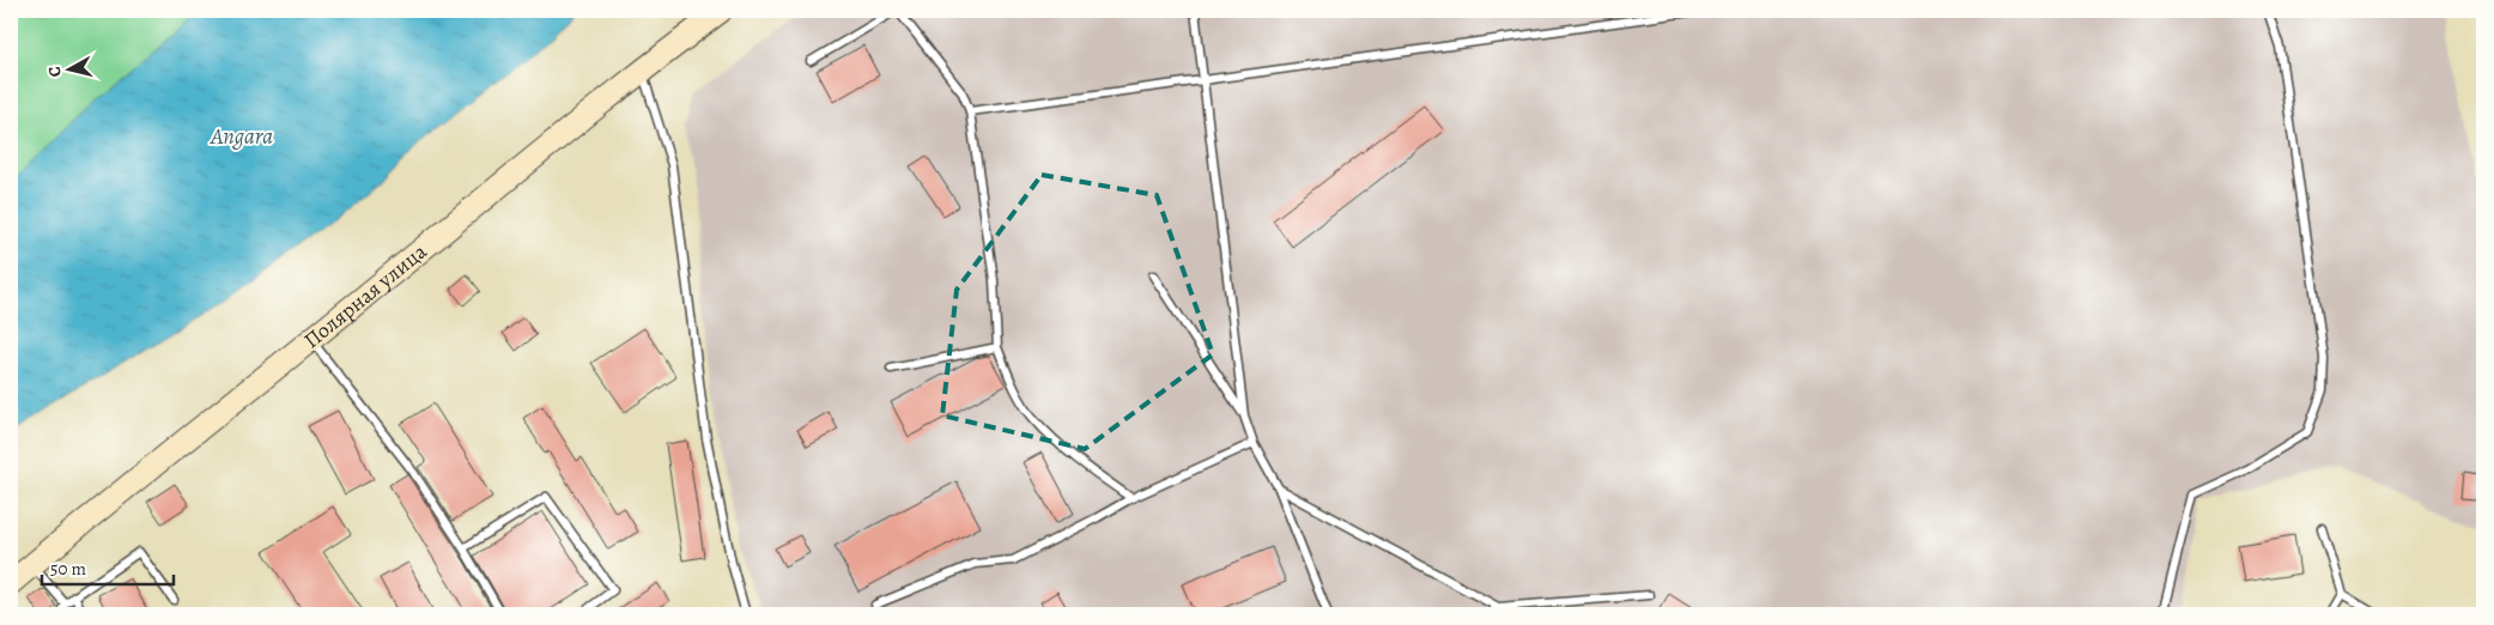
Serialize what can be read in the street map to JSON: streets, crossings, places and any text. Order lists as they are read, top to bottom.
{
  "streets": {
    "main road": ["Полярная улица"]
  },
  "water": ["Angara"],
  "scale_bar": "50 m",
  "north": "left"
}
